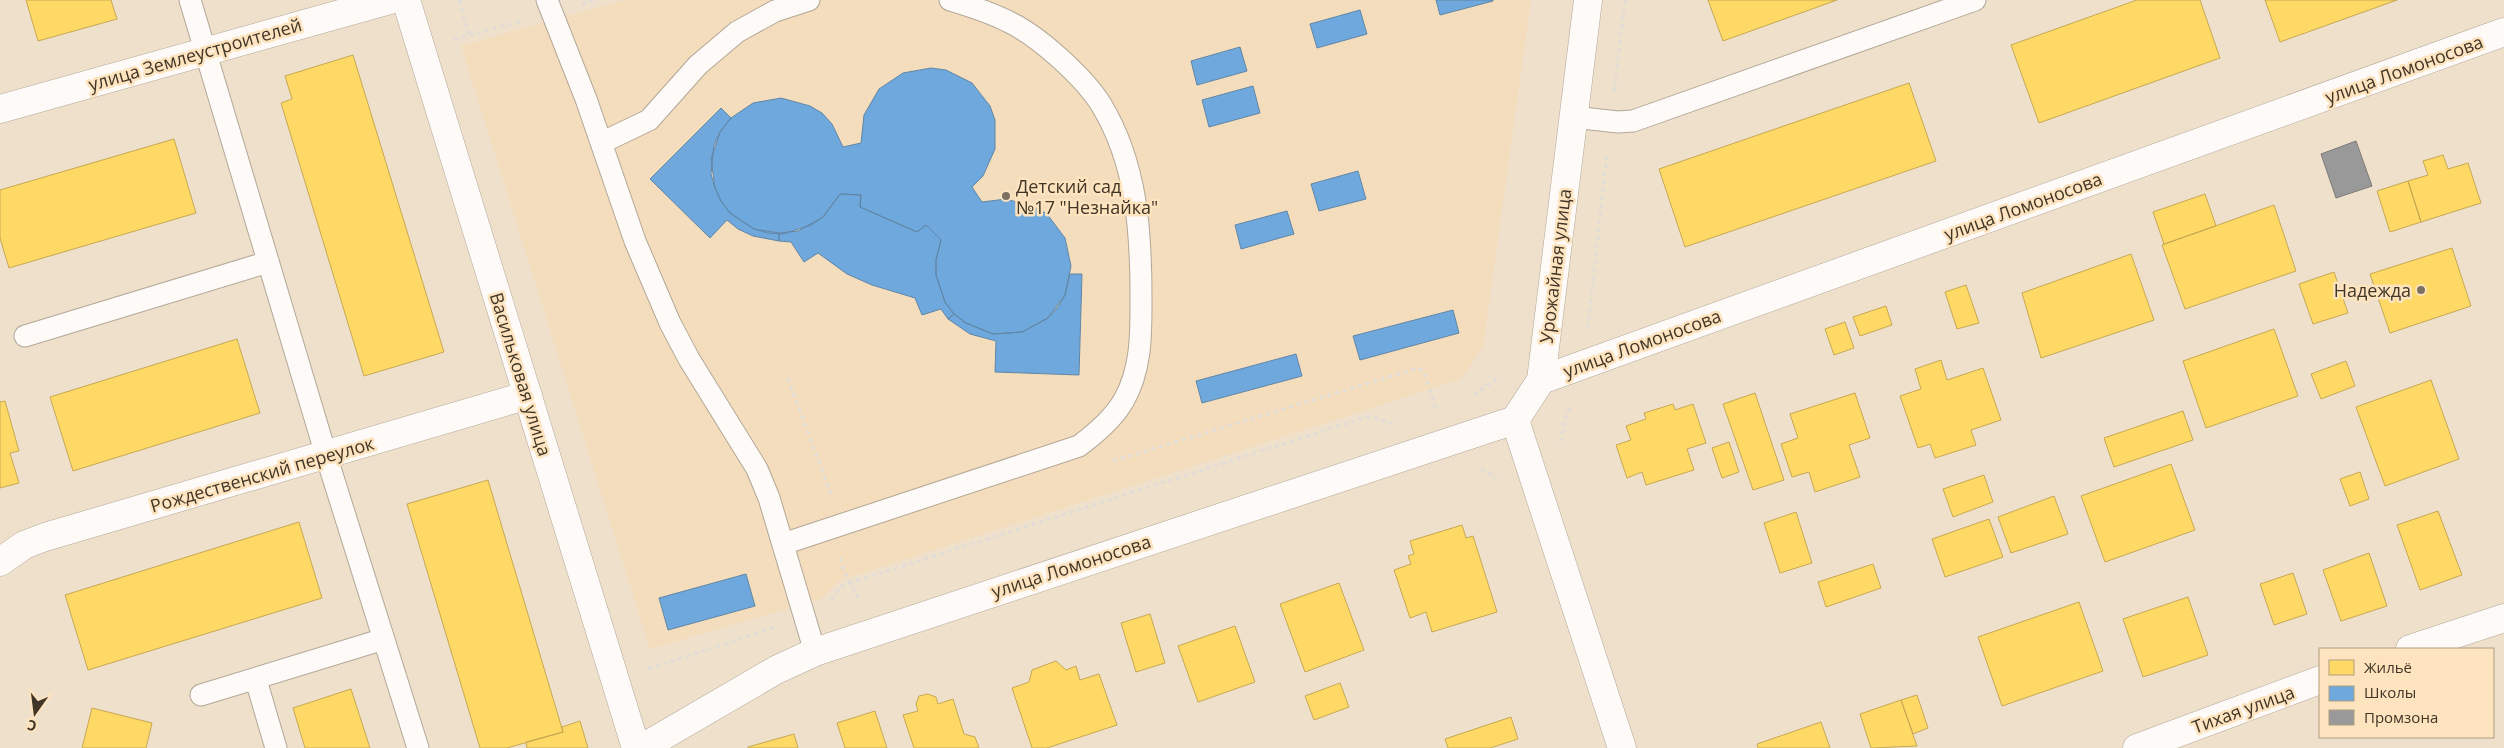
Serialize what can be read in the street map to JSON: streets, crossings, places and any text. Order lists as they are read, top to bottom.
{
  "streets": {
    "street": [
      "улица Землеустроителей",
      "улица Ломоносова",
      "Урожайная улица",
      "Васильковая улица",
      "Рождественский переулок",
      "Тихая улица"
    ]
  },
  "crossings": [
    ["улица Ломоносова", "Урожайная улица"],
    ["Васильковая улица", "Рождественский переулок"]
  ],
  "places": ["Детский сад №17 \"Незнайка\"", "Надежда"],
  "legend": ["Жильё", "Школы", "Промзона"],
  "north": "bottom"
}
